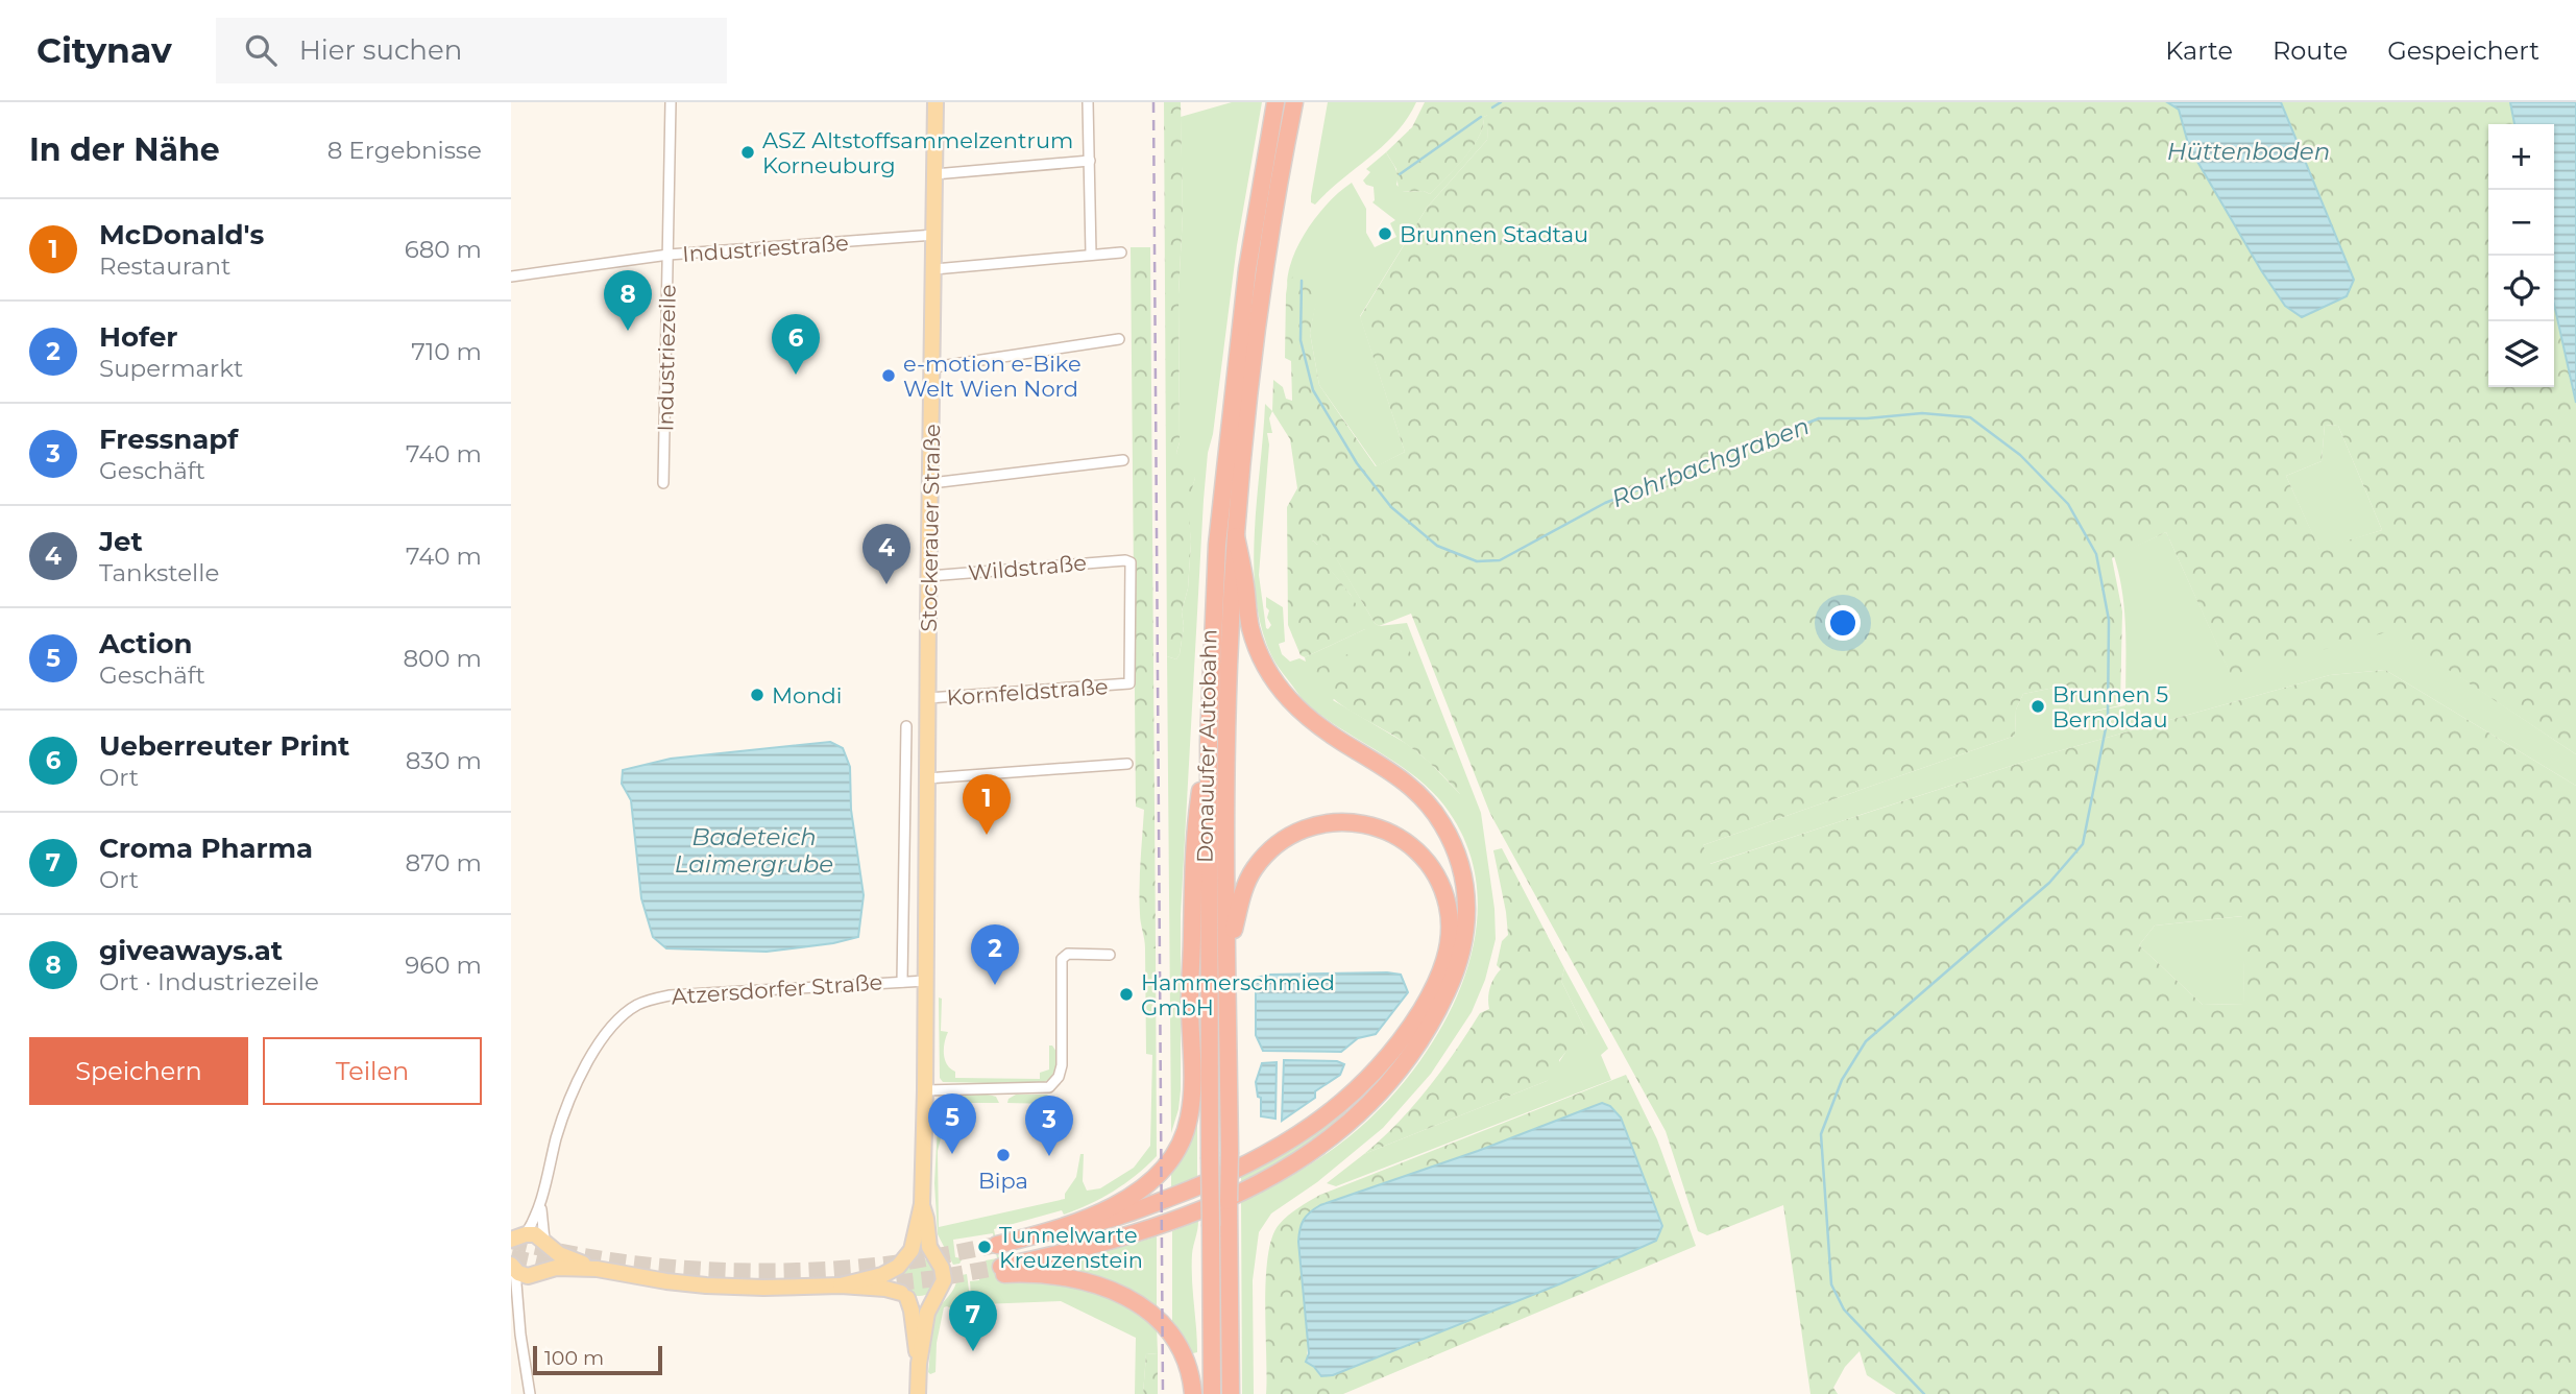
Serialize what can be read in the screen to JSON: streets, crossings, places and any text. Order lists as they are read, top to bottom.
{
  "streets": {
    "highway": ["Donauufer Autobahn"],
    "main road": ["Stockerauer Straße"],
    "street": [
      "Industriestraße",
      "Industriezeile",
      "Wildstraße",
      "Kornfeldstraße",
      "Atzersdorfer Straße"
    ]
  },
  "crossings": [
    ["Industriestraße", "Industriezeile"],
    ["Industriestraße", "Stockerauer Straße"],
    ["Stockerauer Straße", "Wildstraße"],
    ["Stockerauer Straße", "Kornfeldstraße"],
    ["Stockerauer Straße", "Atzersdorfer Straße"],
    ["Wildstraße", "Kornfeldstraße"]
  ],
  "water": ["Hüttenboden", "Rohrbachgraben", "Badeteich Laimergrube"],
  "places": [
    "ASZ Altstoffsammelzentrum Korneuburg",
    "Brunnen Stadtau",
    "e-motion e-Bike Welt Wien Nord",
    "Mondi",
    "Brunnen 5 Bernoldau",
    "Hammerschmied GmbH",
    "Bipa",
    "Tunnelwarte Kreuzenstein"
  ],
  "scale_bar": "100 m",
  "page": {
    "header": "Citynav",
    "search": "Hier suchen",
    "nav": ["Karte", "Route", "Gespeichert"],
    "heading": ["In der Nähe", "8 Ergebnisse"],
    "map_buttons": ["+", "−"],
    "list": [
      {
        "mark": "1",
        "name": "McDonald's",
        "note": "Restaurant",
        "value": "680 m"
      },
      {
        "mark": "2",
        "name": "Hofer",
        "note": "Supermarkt",
        "value": "710 m"
      },
      {
        "mark": "3",
        "name": "Fressnapf",
        "note": "Geschäft",
        "value": "740 m"
      },
      {
        "mark": "4",
        "name": "Jet",
        "note": "Tankstelle",
        "value": "740 m"
      },
      {
        "mark": "5",
        "name": "Action",
        "note": "Geschäft",
        "value": "800 m"
      },
      {
        "mark": "6",
        "name": "Ueberreuter Print",
        "note": "Ort",
        "value": "830 m"
      },
      {
        "mark": "7",
        "name": "Croma Pharma",
        "note": "Ort",
        "value": "870 m"
      },
      {
        "mark": "8",
        "name": "giveaways.at",
        "note": "Ort · Industriezeile",
        "value": "960 m"
      }
    ],
    "pins": [
      "8",
      "6",
      "4",
      "1",
      "2",
      "5",
      "3",
      "7"
    ],
    "buttons": ["Speichern", "Teilen"],
    "scale": "100 m"
  }
}
